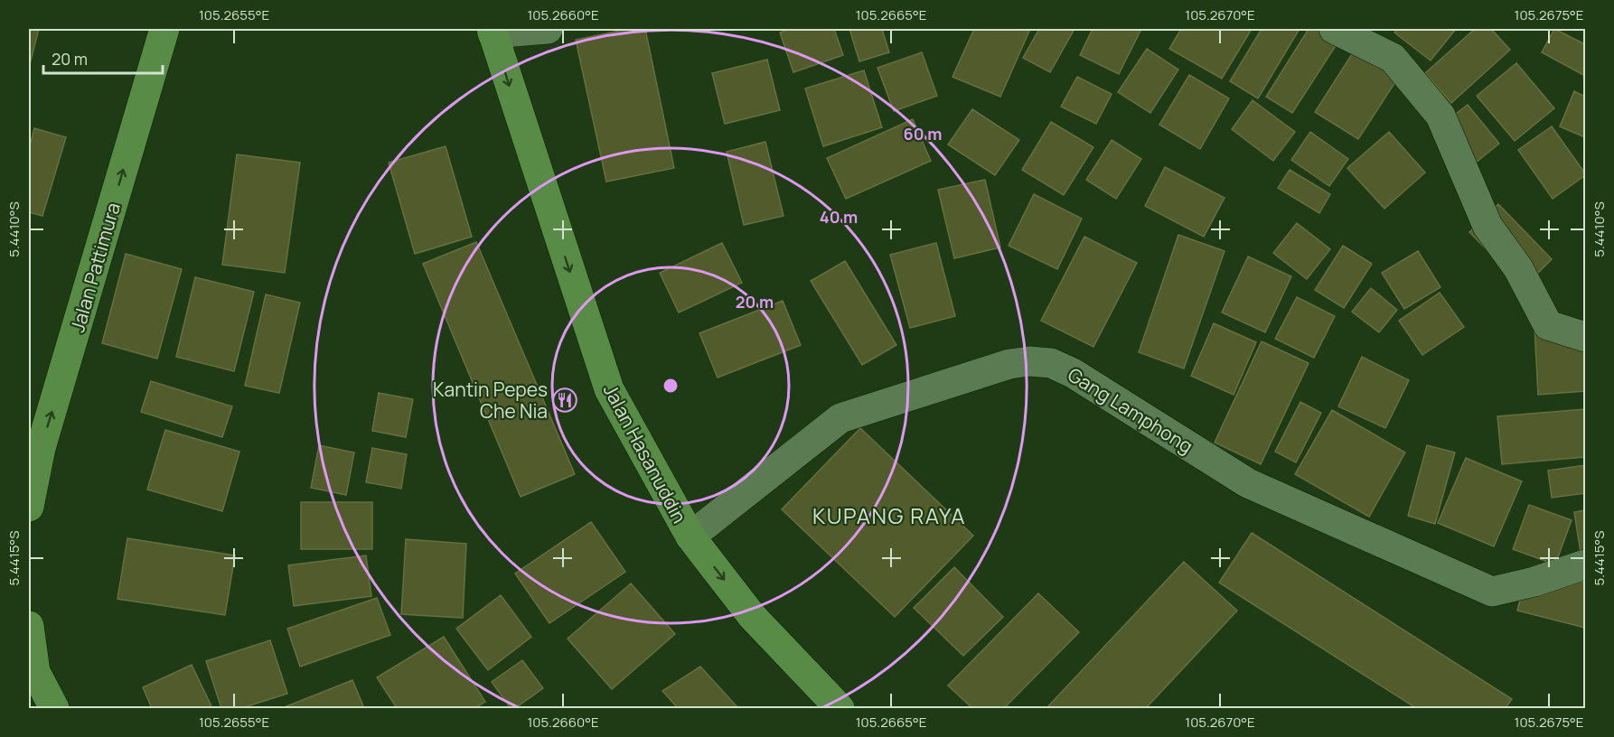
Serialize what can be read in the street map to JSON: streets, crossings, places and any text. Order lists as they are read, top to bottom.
{
  "streets": {
    "main road": ["Jalan Pattimura", "Jalan Hasanuddin"],
    "street": ["Gang Lamphong"]
  },
  "crossings": [
    ["Gang Lamphong", "Jalan Hasanuddin"]
  ],
  "one_way": ["Jalan Pattimura", "Jalan Hasanuddin"],
  "districts": ["KUPANG RAYA"],
  "places": {
    "restaurant": ["Kantin Pepes Che Nia"]
  },
  "scale_bar": "20 m",
  "coordinates": [
    "105.2655°E",
    "105.2660°E",
    "105.2665°E",
    "105.2670°E",
    "105.2675°E",
    "5.4410°S",
    "5.4415°S"
  ],
  "rings": ["60 m", "40 m", "20 m"]
}
